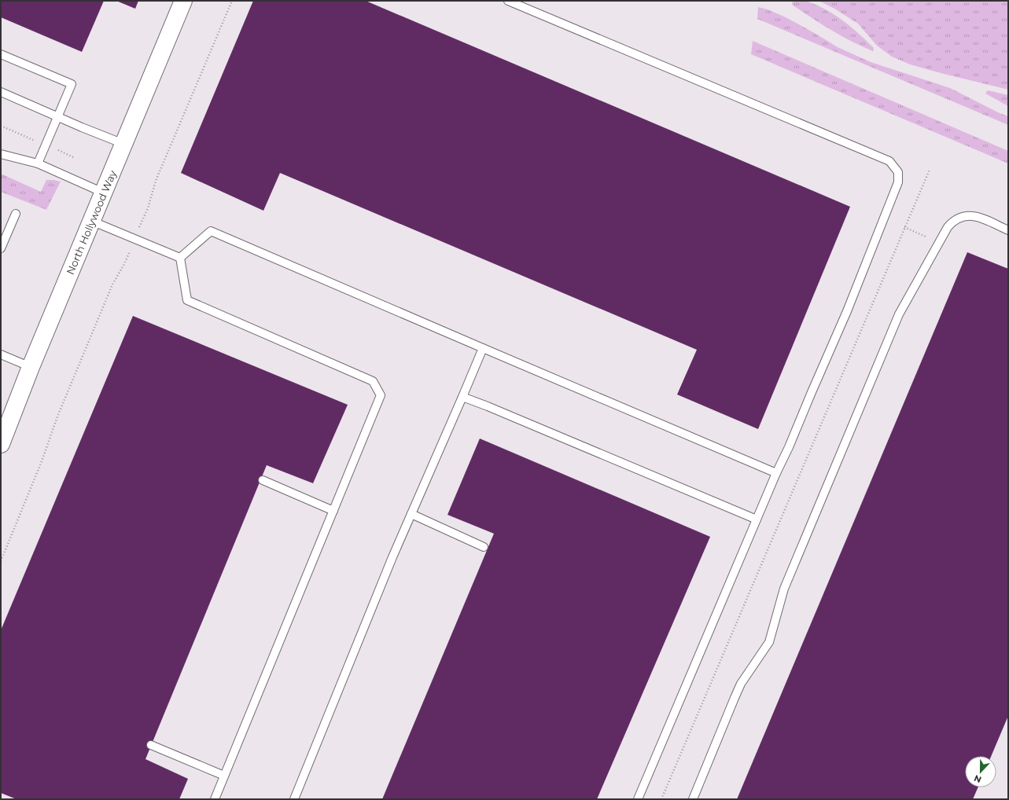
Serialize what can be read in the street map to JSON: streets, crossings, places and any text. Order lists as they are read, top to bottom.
{
  "streets": {
    "main road": ["North Hollywood Way"]
  },
  "north": "bottom"
}
